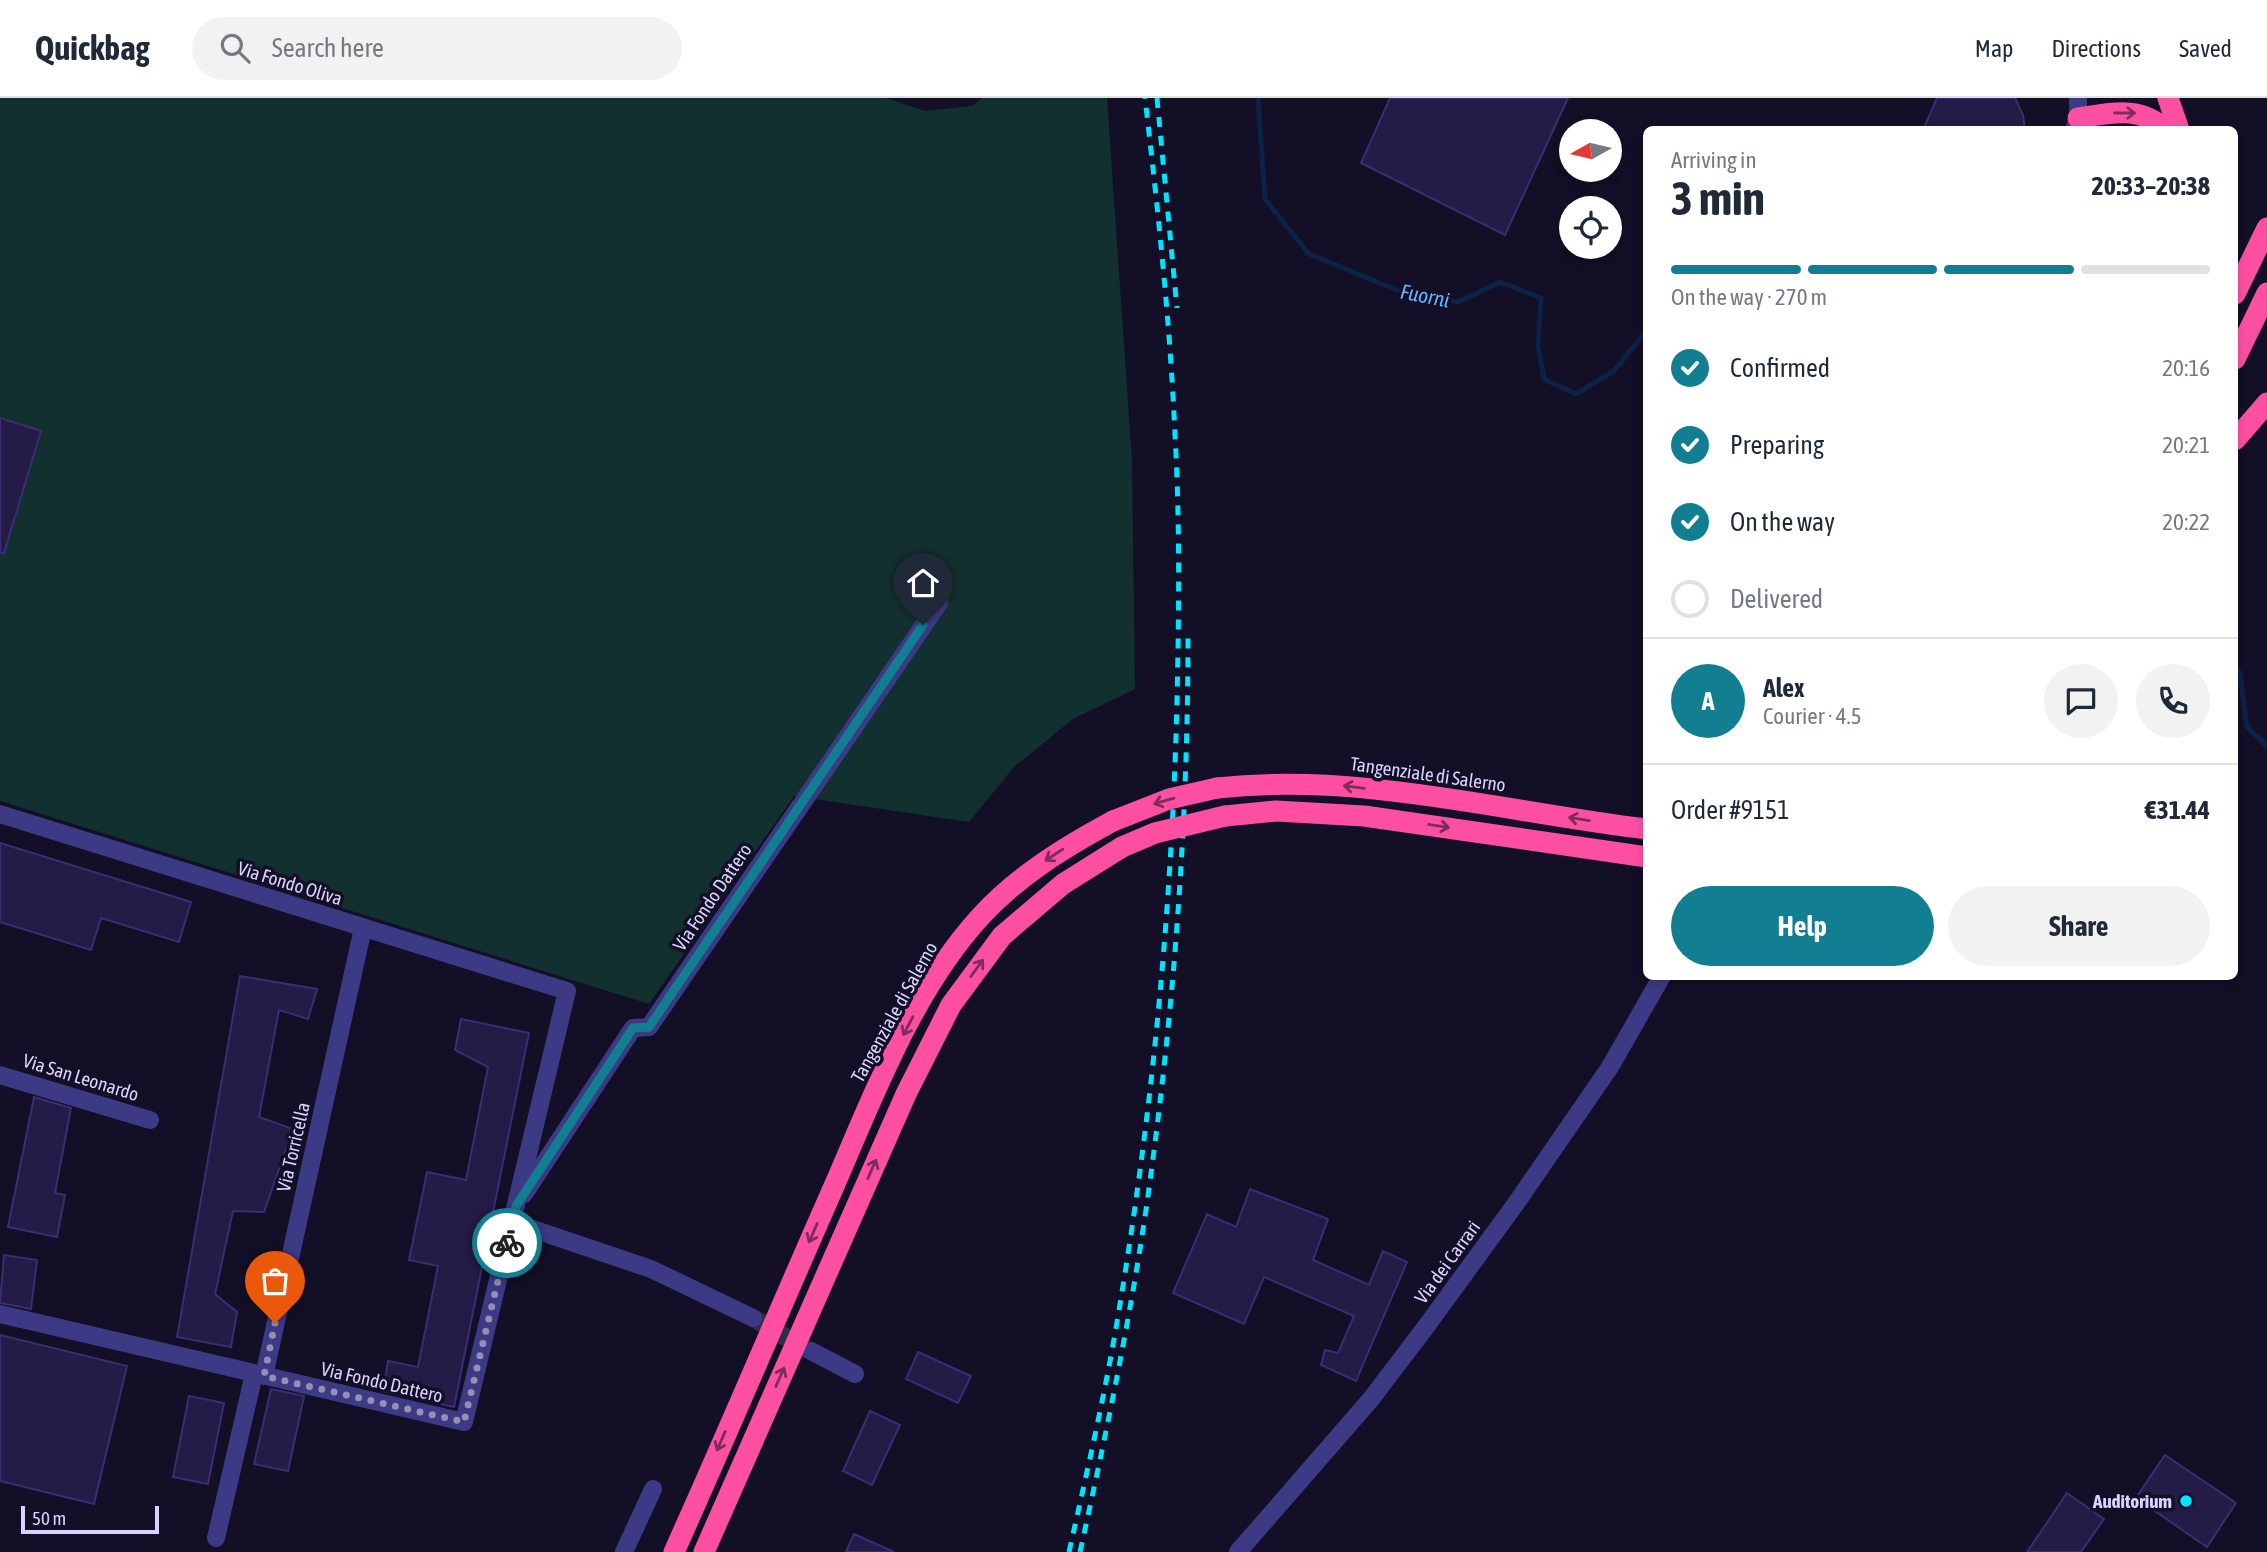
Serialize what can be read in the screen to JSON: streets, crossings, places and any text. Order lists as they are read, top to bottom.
{
  "streets": {
    "highway": ["Tangenziale di Salerno"],
    "street": [
      "Via Fondo Oliva",
      "Via Fondo Dattero",
      "Via San Leonardo",
      "Via Torricella",
      "Via dei Carrari"
    ]
  },
  "crossings": [
    ["Via Fondo Oliva", "Via Fondo Dattero"],
    ["Via Fondo Oliva", "Via Torricella"],
    ["Via Fondo Dattero", "Via Torricella"]
  ],
  "one_way": ["Tangenziale di Salerno"],
  "water": ["Fuorni"],
  "places": ["Auditorium"],
  "scale_bar": "50 m",
  "north": "left",
  "page": {
    "header": "Quickbag",
    "search": "Search here",
    "nav": ["Map", "Directions", "Saved"],
    "heading": ["3 min", "Arriving in", "20:33–20:38"],
    "panel": [
      "Alex",
      "Courier · 4.5",
      "Order #9151",
      "€31.44"
    ],
    "bar": "On the way · 270 m",
    "list": [
      ["Confirmed", "20:16"],
      ["Preparing", "20:21"],
      ["On the way", "20:22"],
      "Delivered"
    ],
    "round": "A",
    "buttons": ["Help", "Share"],
    "scale": "50 m"
  }
}
